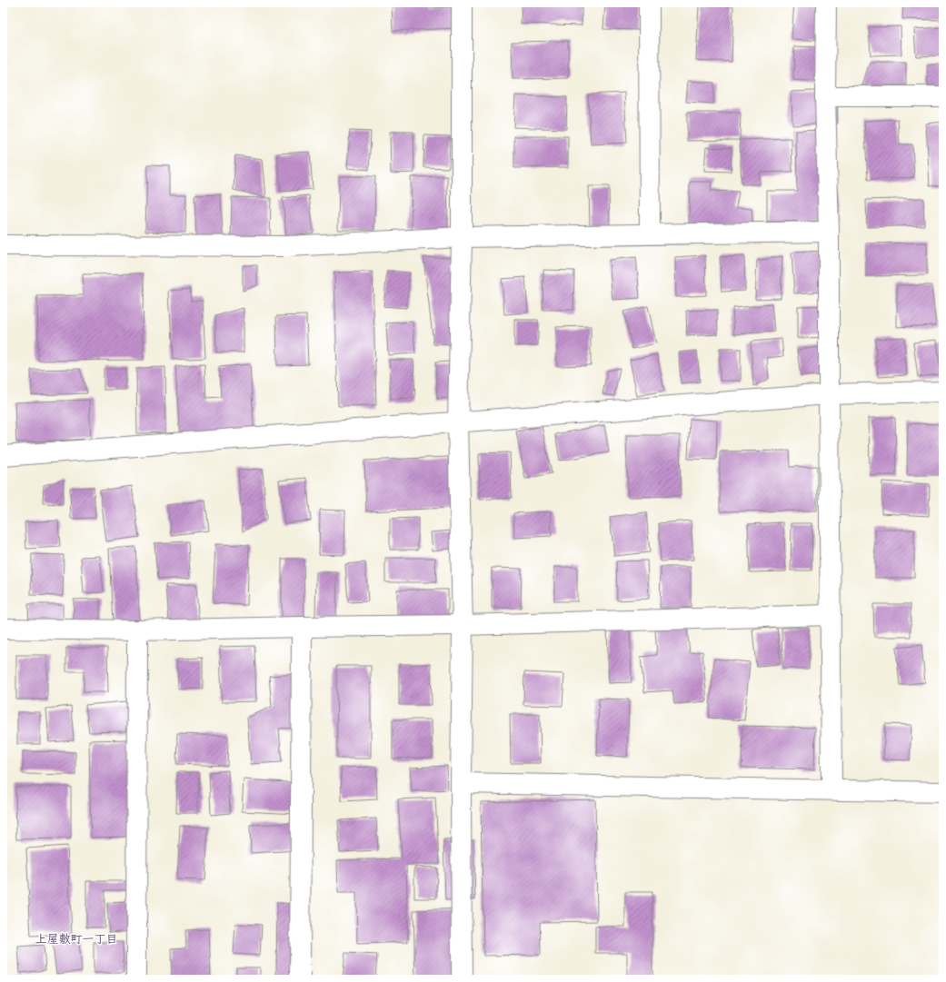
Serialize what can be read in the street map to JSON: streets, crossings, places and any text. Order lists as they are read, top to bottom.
{
  "districts": ["上屋敷町一丁目"]
}
